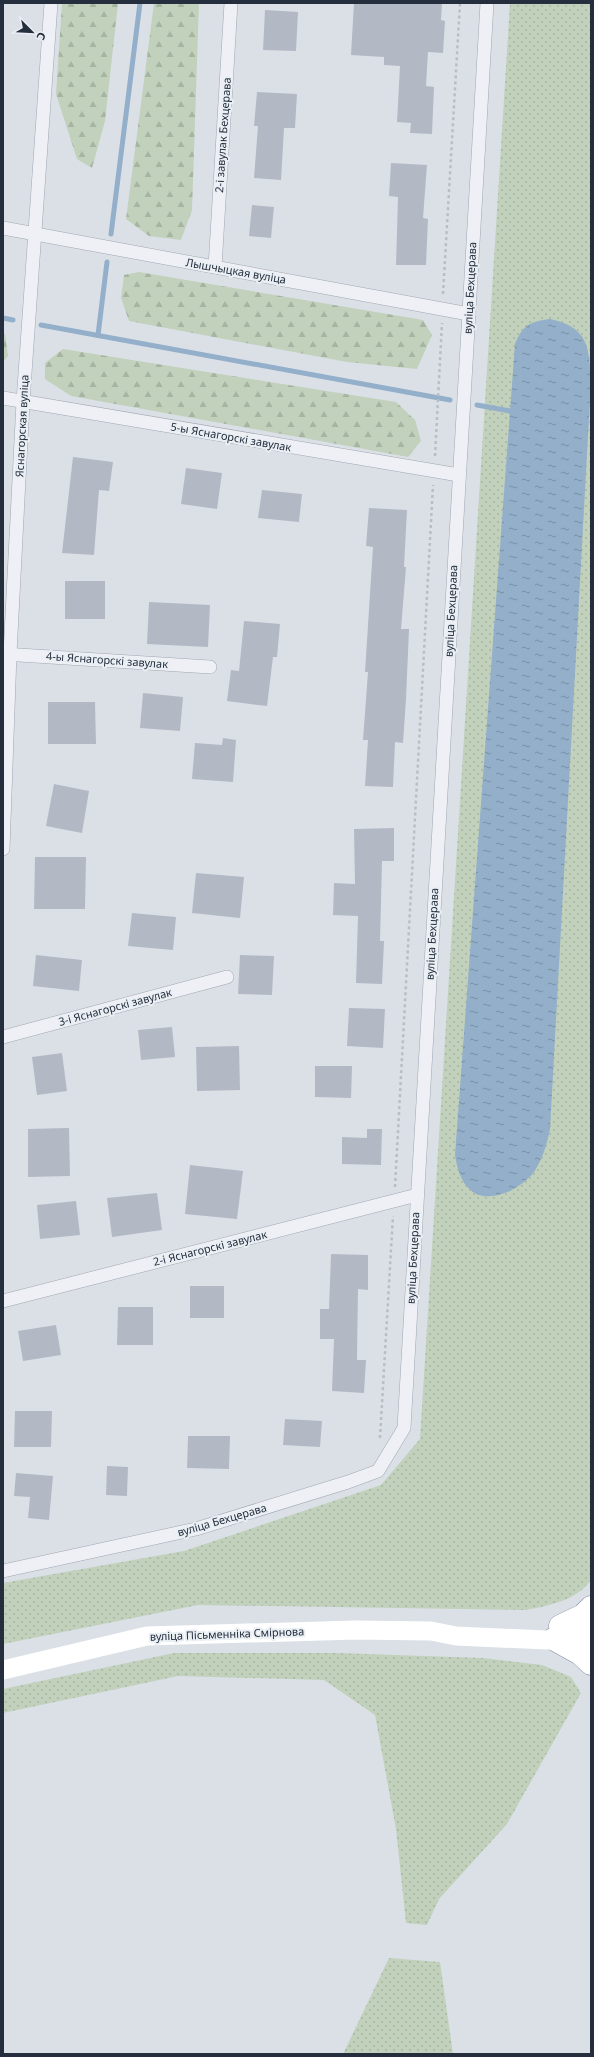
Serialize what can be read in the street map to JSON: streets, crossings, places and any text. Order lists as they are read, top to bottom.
{
  "streets": {
    "main road": ["вуліца Пісьменніка Смірнова"],
    "street": [
      "2-і завулак Бехцерава",
      "Лышчыцкая вуліца",
      "вуліца Бехцерава",
      "Яснагорская вуліца",
      "5-ы Яснагорскі завулак",
      "4-ы Яснагорскі завулак",
      "3-і Яснагорскі завулак",
      "2-і Яснагорскі завулак"
    ]
  },
  "crossings": [
    ["2-і завулак Бехцерава", "Лышчыцкая вуліца"],
    ["Лышчыцкая вуліца", "вуліца Бехцерава"],
    ["Лышчыцкая вуліца", "Яснагорская вуліца"],
    ["вуліца Бехцерава", "5-ы Яснагорскі завулак"],
    ["вуліца Бехцерава", "2-і Яснагорскі завулак"],
    ["Яснагорская вуліца", "5-ы Яснагорскі завулак"],
    ["Яснагорская вуліца", "4-ы Яснагорскі завулак"]
  ],
  "north": "bottom right"
}
